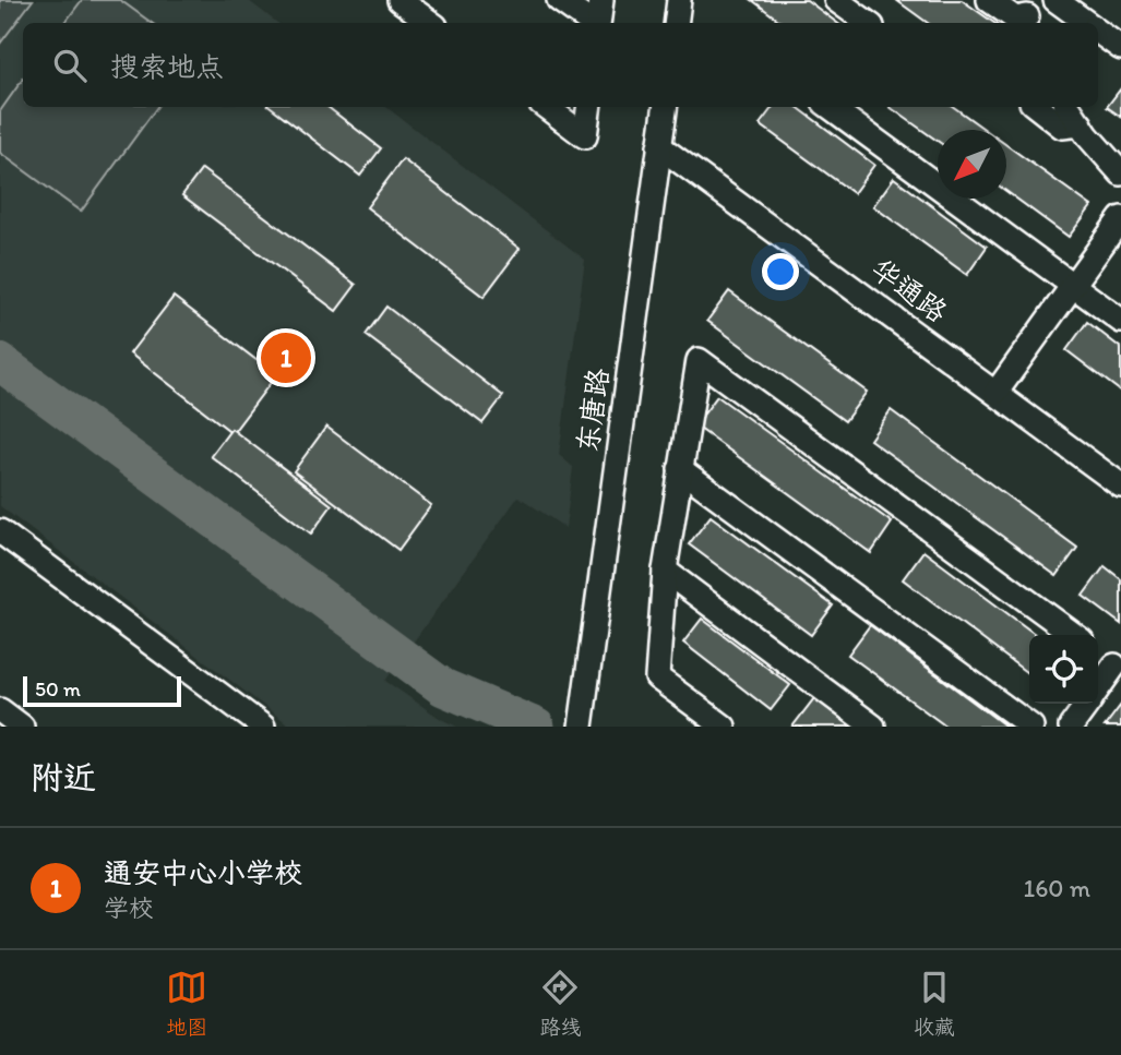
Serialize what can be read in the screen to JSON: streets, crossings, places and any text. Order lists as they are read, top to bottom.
{
  "streets": {
    "street": ["华通路", "东唐路"]
  },
  "crossings": [
    ["华通路", "东唐路"]
  ],
  "scale_bar": "50 m",
  "north": "bottom left",
  "page": {
    "search": "搜索地点",
    "pins": "1",
    "scale": "50 m",
    "heading": "附近",
    "list": [
      {
        "mark": "1",
        "name": "通安中心小学校",
        "note": "学校",
        "value": "160 m"
      }
    ],
    "nav": ["地图", "路线", "收藏"]
  }
}
